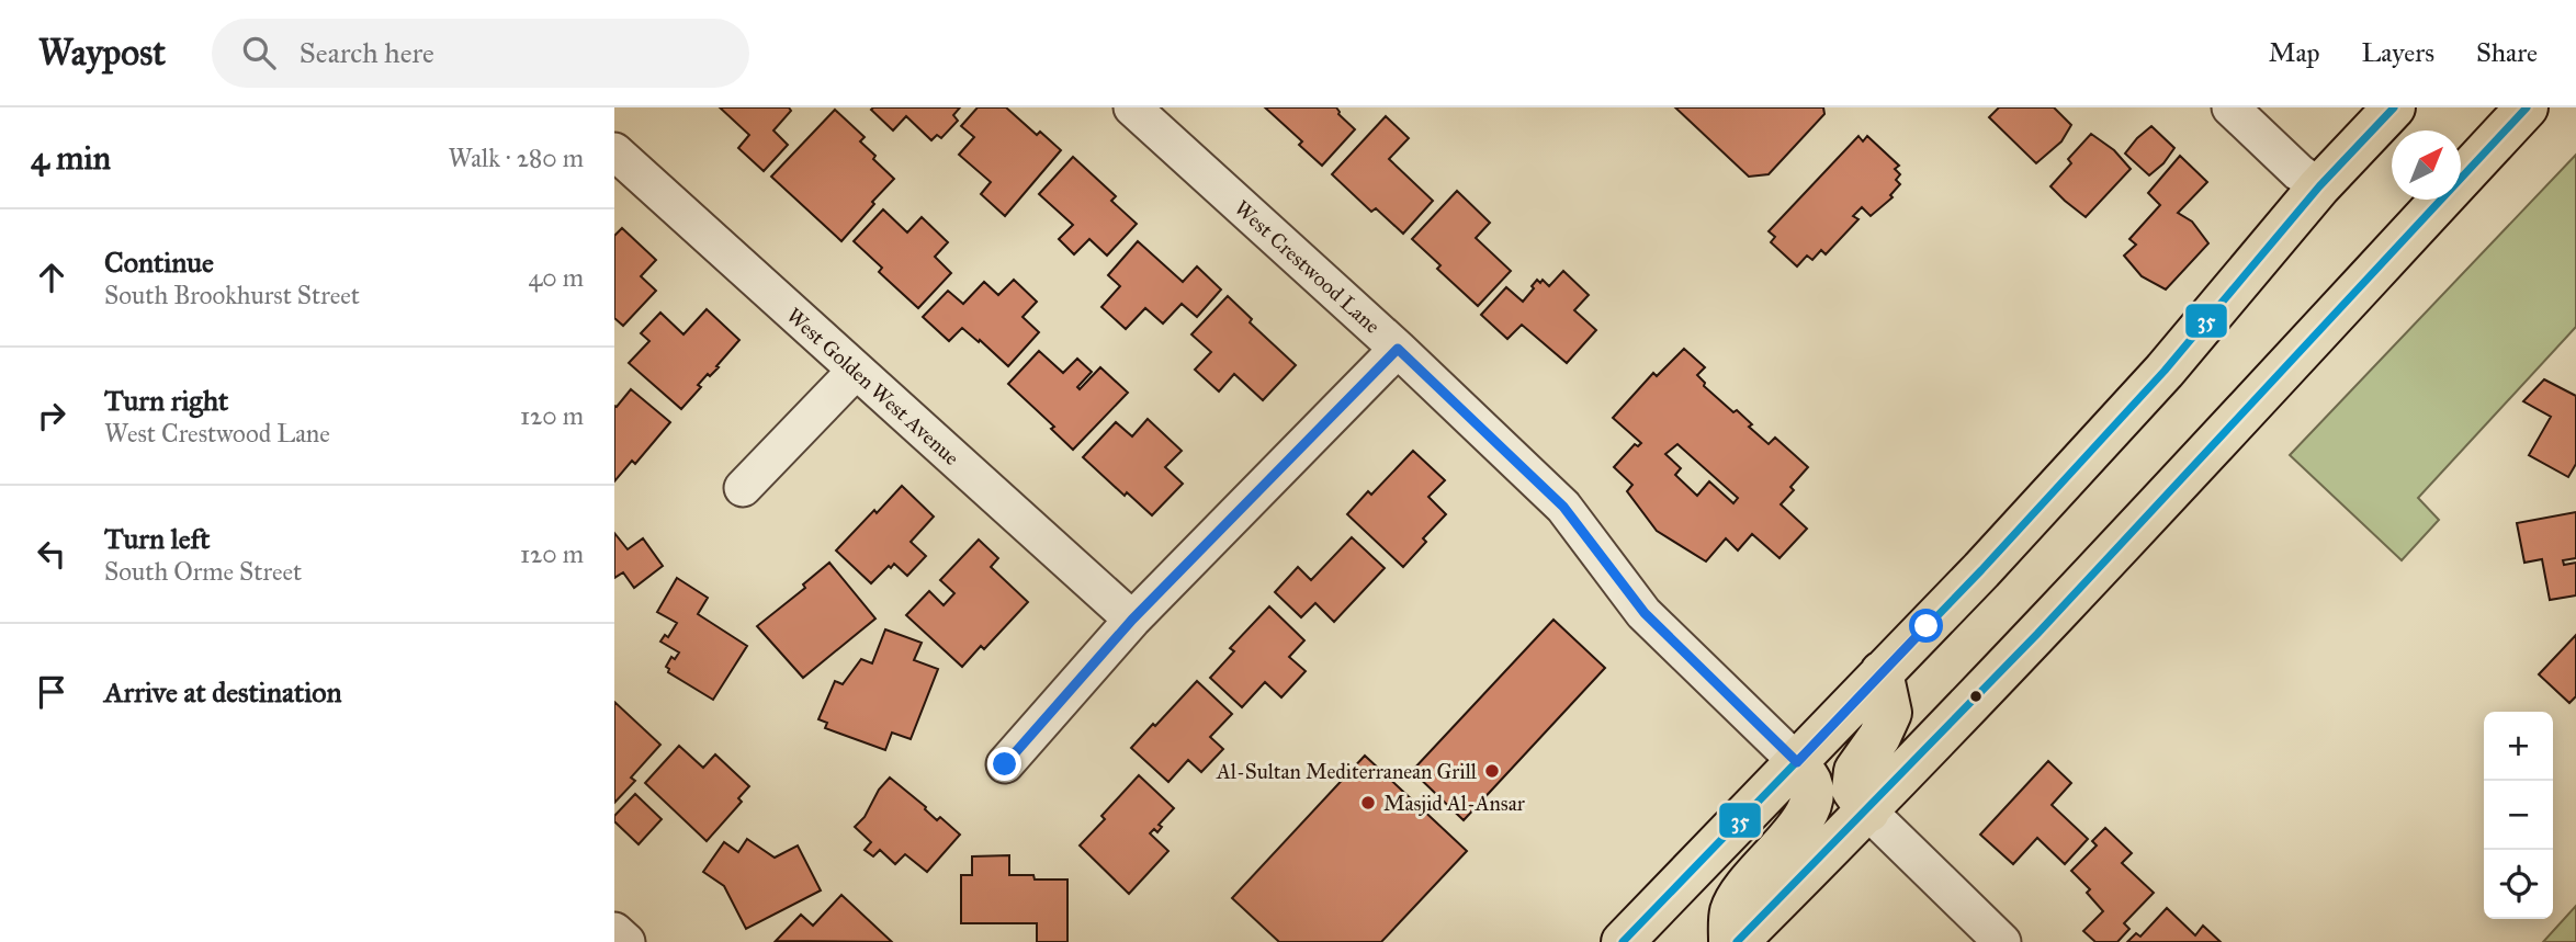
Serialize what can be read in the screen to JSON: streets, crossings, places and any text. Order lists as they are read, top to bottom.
{
  "streets": {
    "street": ["West Crestwood Lane", "West Golden West Avenue"]
  },
  "places": ["Al-Sultan Mediterranean Grill", "Masjid Al-Ansar"],
  "lines": ["transit line 35"],
  "north": "top right",
  "page": {
    "header": "Waypost",
    "search": "Search here",
    "nav": ["Map", "Layers", "Share"],
    "heading": ["4 min", "Walk · 280 m"],
    "list": [
      ["Continue", "South Brookhurst Street", "40 m"],
      ["Turn right", "West Crestwood Lane", "120 m"],
      ["Turn left", "South Orme Street", "120 m"],
      "Arrive at destination"
    ],
    "map_buttons": ["+", "−"]
  }
}
